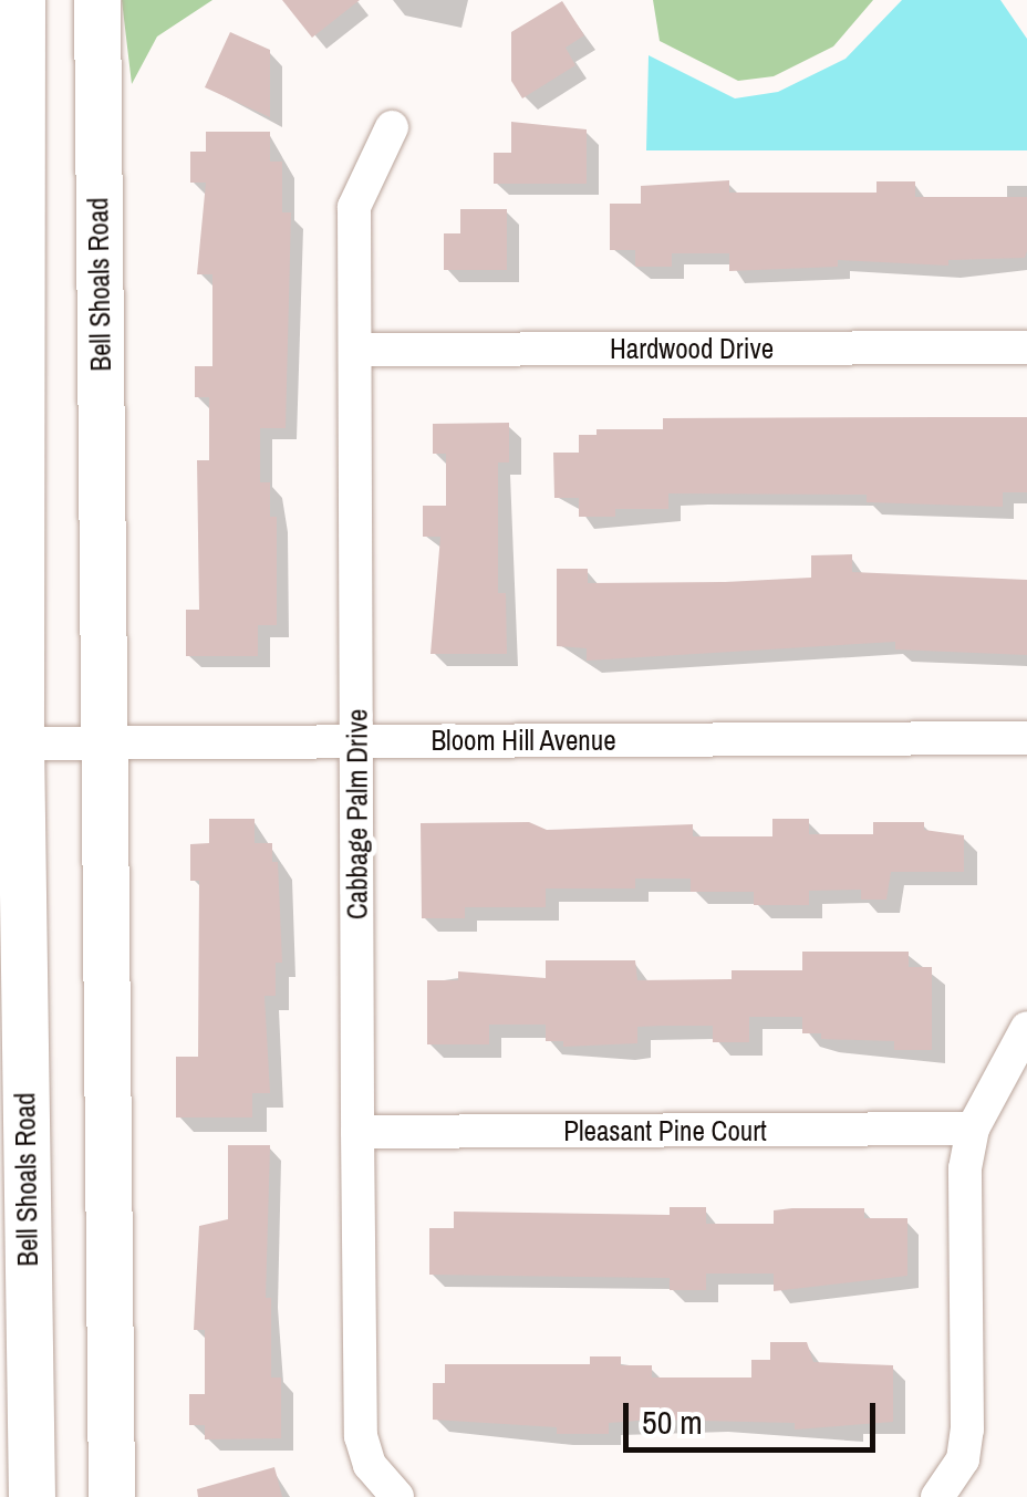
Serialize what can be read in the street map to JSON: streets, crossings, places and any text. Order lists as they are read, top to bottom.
{
  "streets": {
    "main road": ["Bell Shoals Road"],
    "street": [
      "Hardwood Drive",
      "Bloom Hill Avenue",
      "Cabbage Palm Drive",
      "Pleasant Pine Court"
    ]
  },
  "crossings": [
    ["Bell Shoals Road", "Bloom Hill Avenue"],
    ["Hardwood Drive", "Cabbage Palm Drive"],
    ["Bloom Hill Avenue", "Cabbage Palm Drive"],
    ["Cabbage Palm Drive", "Pleasant Pine Court"]
  ],
  "scale_bar": "50 m"
}
